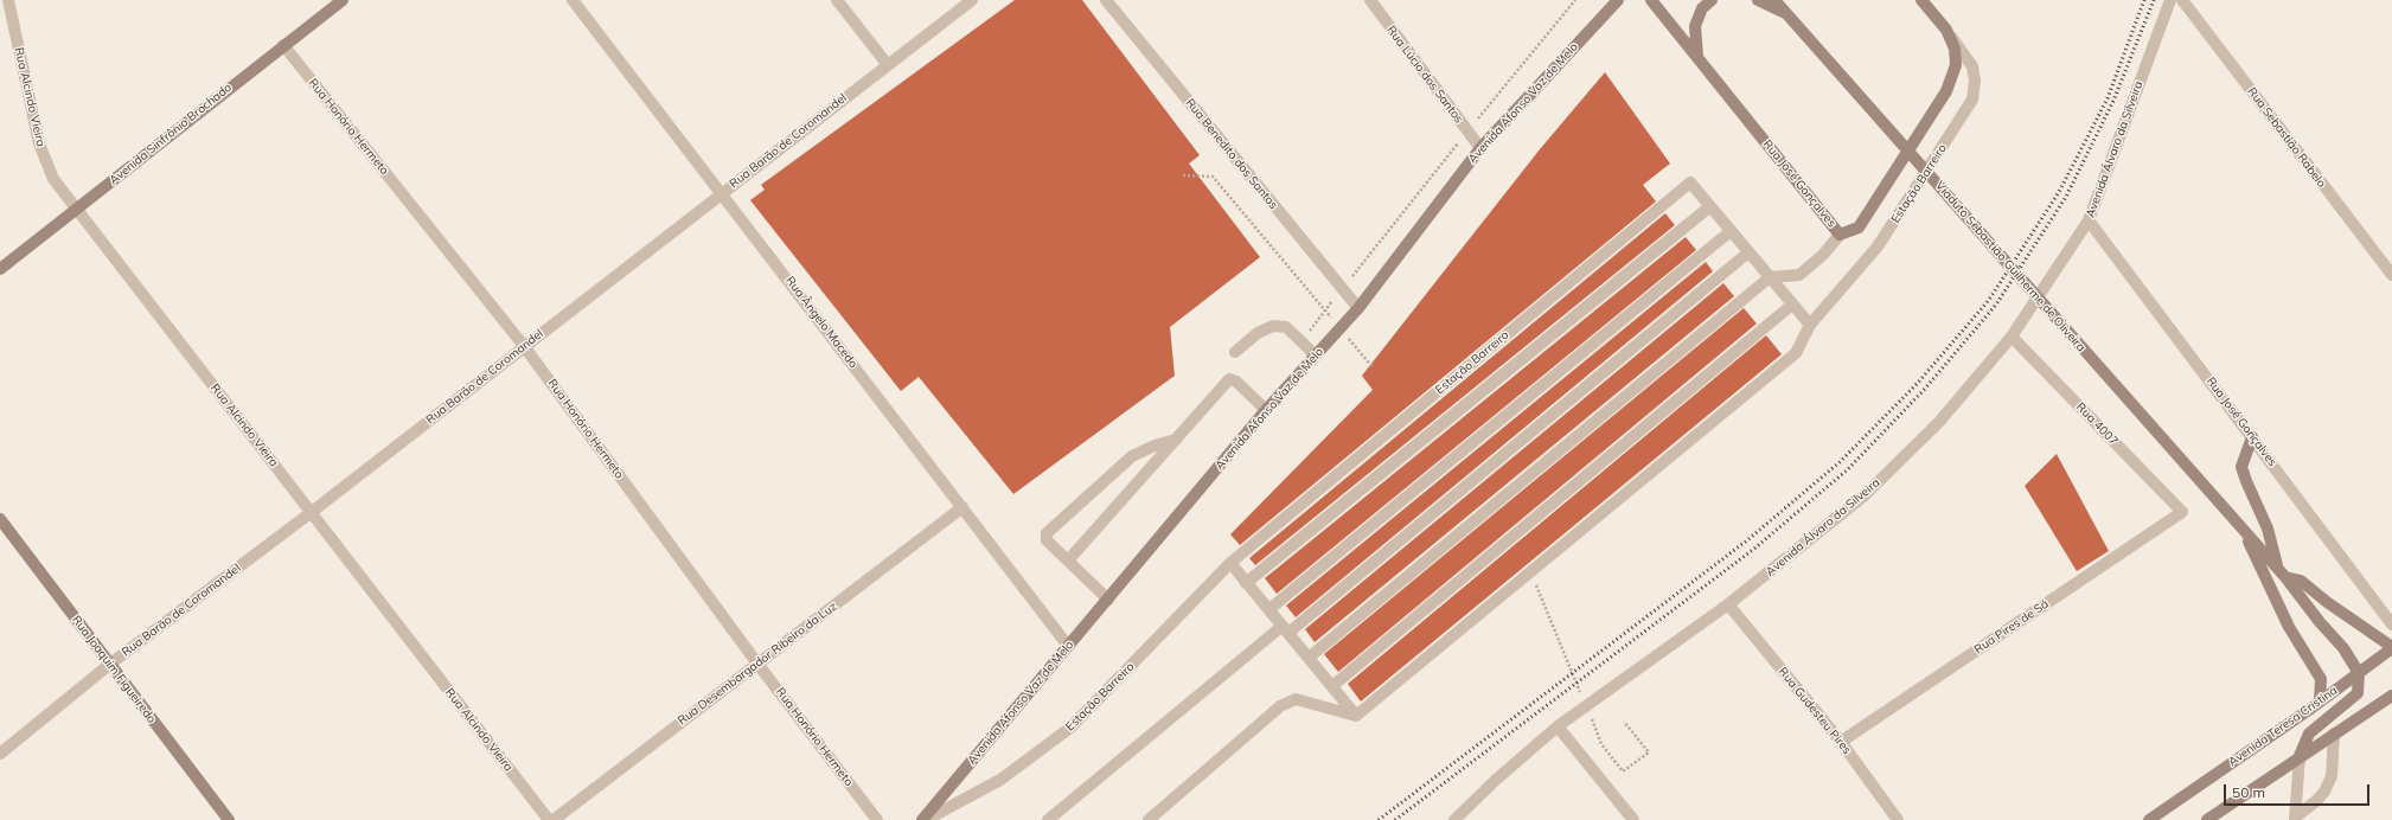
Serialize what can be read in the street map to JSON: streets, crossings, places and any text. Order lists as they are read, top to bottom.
{
  "streets": {
    "street": [
      "Rua Lúcio dos Santos",
      "Rua Alcindo Vieira",
      "Avenida Afonso Vaz de Melo",
      "Rua Honório Hermeto",
      "Avenida Sinfrônio Brochado",
      "Rua Sebastião Rabelo",
      "Rua Barão de Coromandel",
      "Avenida Álvaro da Silveira",
      "Rua Benedito dos Santos",
      "Rua José Gonçalves",
      "Estação Barreiro",
      "Viaduto Sebastião Guilherme de Oliveira",
      "Rua Ângelo Macedo",
      "Rua 4007",
      "Rua Pires de Sá",
      "Rua Desembargador Ribeiro da Luz",
      "Rua Joaquim Figueiredo",
      "Rua Gudesteu Pires",
      "Avenida Teresa Cristina"
    ]
  },
  "crossings": [
    ["Rua Lúcio dos Santos", "Avenida Afonso Vaz de Melo"],
    ["Rua Alcindo Vieira", "Avenida Sinfrônio Brochado"],
    ["Rua Alcindo Vieira", "Rua Barão de Coromandel"],
    ["Avenida Afonso Vaz de Melo", "Rua Benedito dos Santos"],
    ["Avenida Afonso Vaz de Melo", "Rua Ângelo Macedo"],
    ["Rua Honório Hermeto", "Avenida Sinfrônio Brochado"],
    ["Rua Honório Hermeto", "Rua Barão de Coromandel"],
    ["Rua Honório Hermeto", "Rua Desembargador Ribeiro da Luz"],
    ["Rua Barão de Coromandel", "Rua Ângelo Macedo"],
    ["Rua Barão de Coromandel", "Rua Joaquim Figueiredo"],
    ["Avenida Álvaro da Silveira", "Rua José Gonçalves"],
    ["Avenida Álvaro da Silveira", "Rua 4007"],
    ["Avenida Álvaro da Silveira", "Rua Gudesteu Pires"],
    ["Rua José Gonçalves", "Estação Barreiro"],
    ["Viaduto Sebastião Guilherme de Oliveira", "Avenida Teresa Cristina"],
    ["Rua Ângelo Macedo", "Rua Desembargador Ribeiro da Luz"],
    ["Rua 4007", "Rua Pires de Sá"],
    ["Rua Pires de Sá", "Rua Gudesteu Pires"]
  ],
  "scale_bar": "50 m"
}
